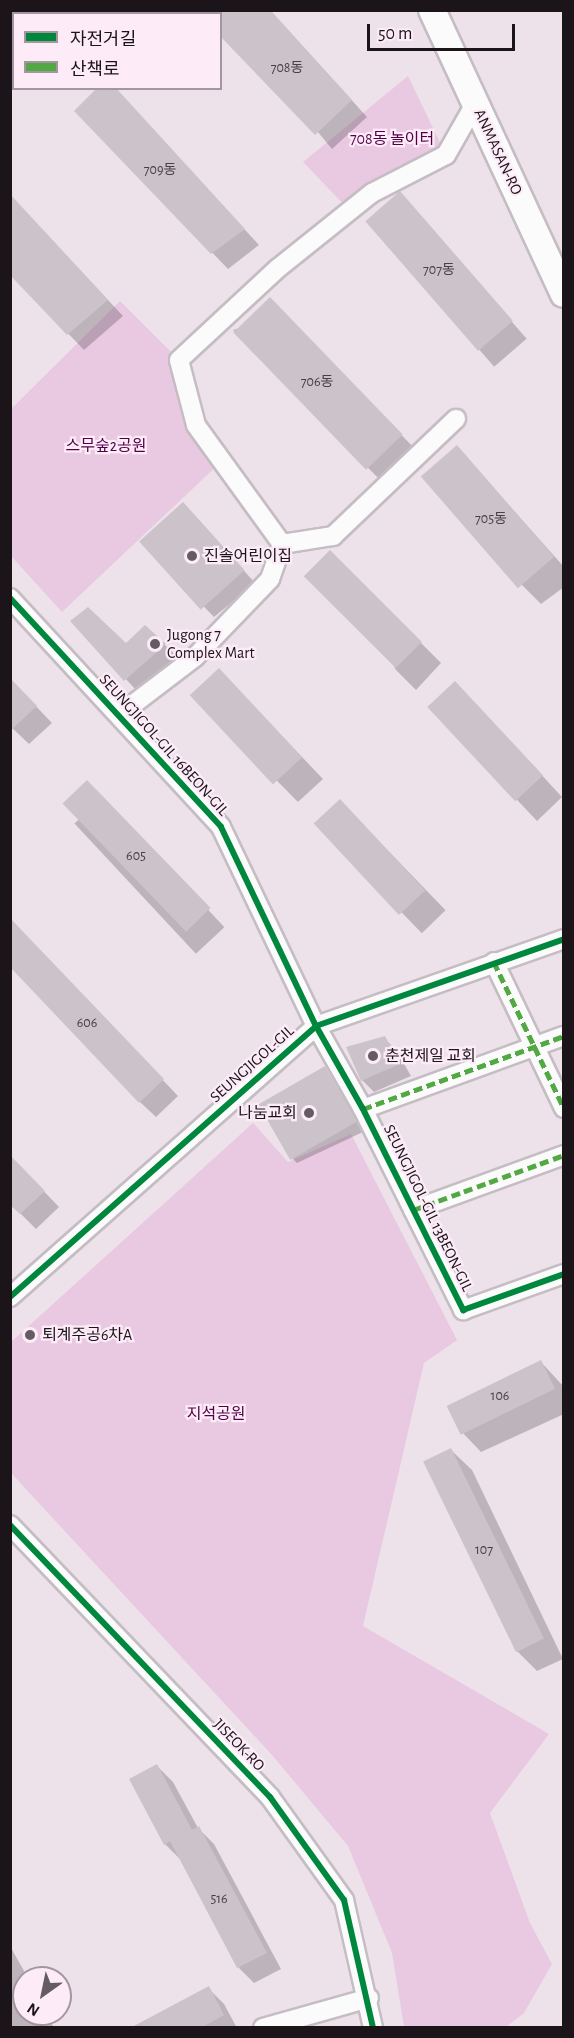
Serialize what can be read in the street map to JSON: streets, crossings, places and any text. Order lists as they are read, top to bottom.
{
  "streets": {
    "street": [
      "ANMASAN-RO",
      "SEUNGJIGOL-GIL 16BEON-GIL",
      "SEUNGJIGOL-GIL",
      "SEUNGJIGOL-GIL 13BEON-GIL",
      "JISEOK-RO"
    ]
  },
  "crossings": [
    ["SEUNGJIGOL-GIL 16BEON-GIL", "SEUNGJIGOL-GIL"],
    ["SEUNGJIGOL-GIL 16BEON-GIL", "SEUNGJIGOL-GIL 13BEON-GIL"],
    ["SEUNGJIGOL-GIL", "SEUNGJIGOL-GIL 13BEON-GIL"]
  ],
  "parks": ["708동 놀이터", "스무숲2공원", "지석공원"],
  "places": [
    "진솔어린이집",
    "Jugong 7 Complex Mart",
    "춘천제일 교회",
    "나눔교회",
    "퇴계주공6차A"
  ],
  "house_numbers": [
    "708동",
    "709동",
    "707동",
    "706동",
    "705동",
    "605",
    "606",
    "106",
    "107",
    "516"
  ],
  "legend": ["자전거길", "산책로"],
  "scale_bar": "50 m",
  "north": "bottom left"
}
